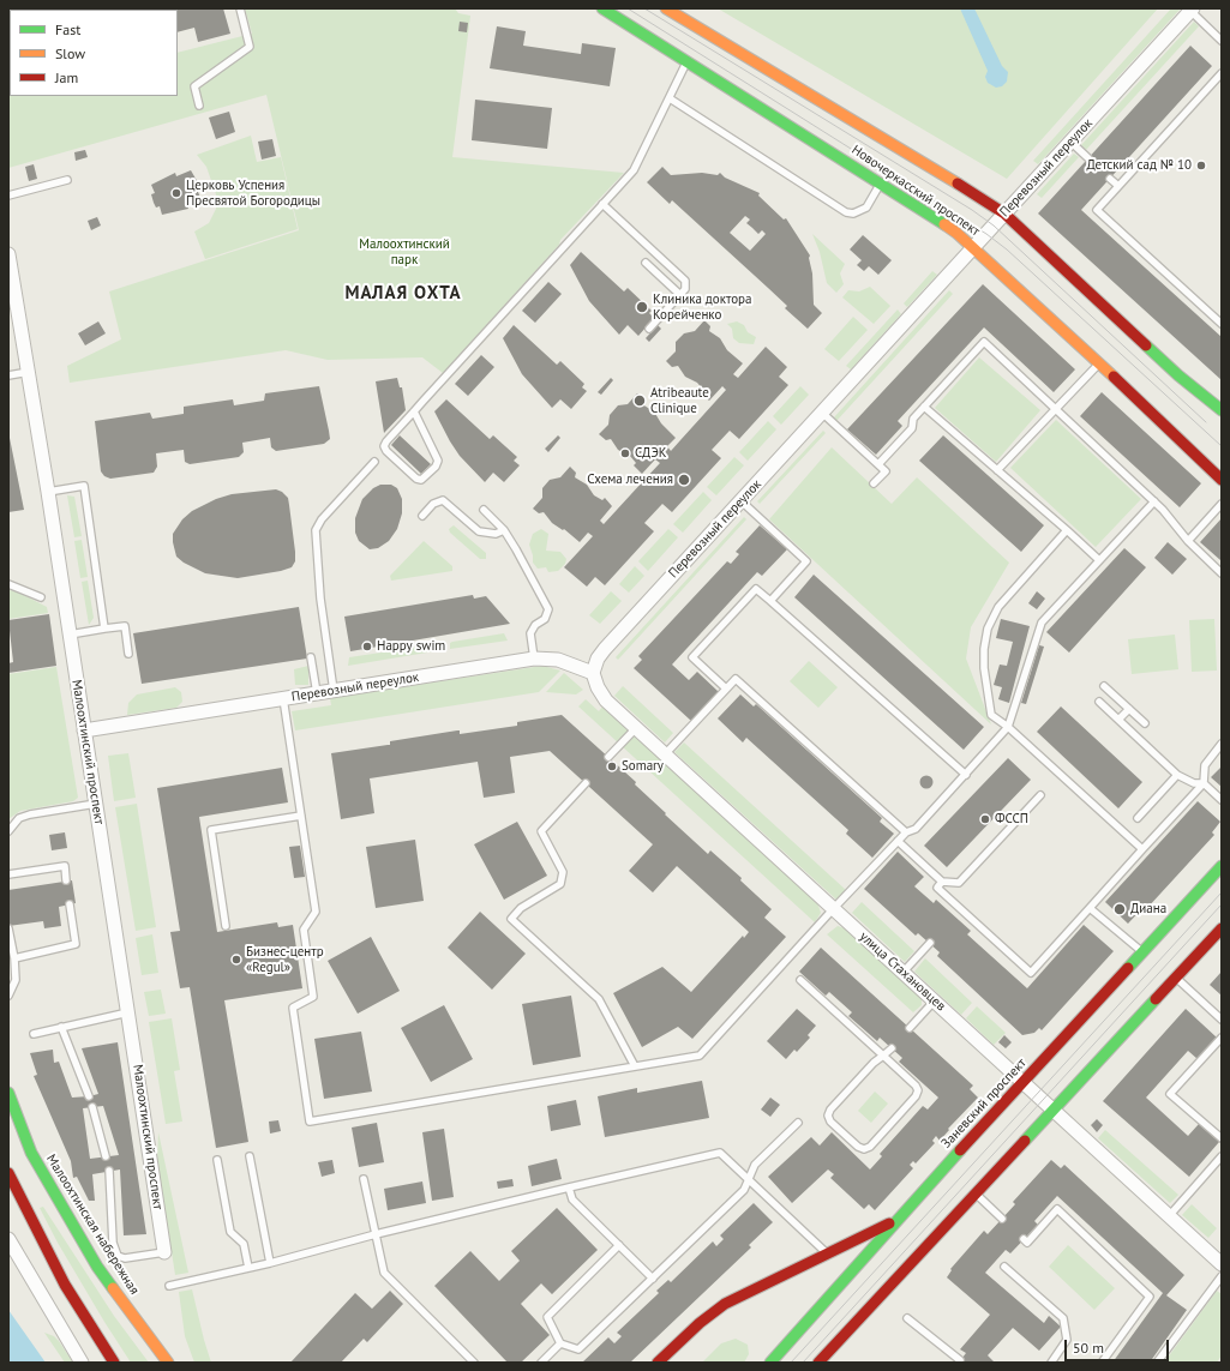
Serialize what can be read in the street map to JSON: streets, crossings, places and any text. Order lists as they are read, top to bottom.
{
  "streets": {
    "main road": ["Новочеркасский проспект", "Заневский проспект", "Малоохтинская набережная"],
    "street": ["Перевозный переулок", "Малоохтинский проспект", "улица Стахановцев"]
  },
  "crossings": [
    ["Перевозный переулок", "Новочеркасский проспект"],
    ["Перевозный переулок", "Малоохтинский проспект"],
    ["Перевозный переулок", "улица Стахановцев"],
    ["улица Стахановцев", "Заневский проспект"]
  ],
  "districts": ["МАЛАЯ ОХТА"],
  "parks": ["Малоохтинский парк"],
  "places": [
    "Детский сад № 10",
    "Церковь Успения Пресвятой Богородицы",
    "Клиника доктора Корейченко",
    "Atribeaute Clinique",
    "СДЭК",
    "Схема лечения",
    "Happy swim",
    "Somary",
    "ФССП",
    "Диана",
    "Бизнес-центр «Regul»"
  ],
  "legend": ["Fast", "Slow", "Jam"],
  "scale_bar": "50 m"
}
